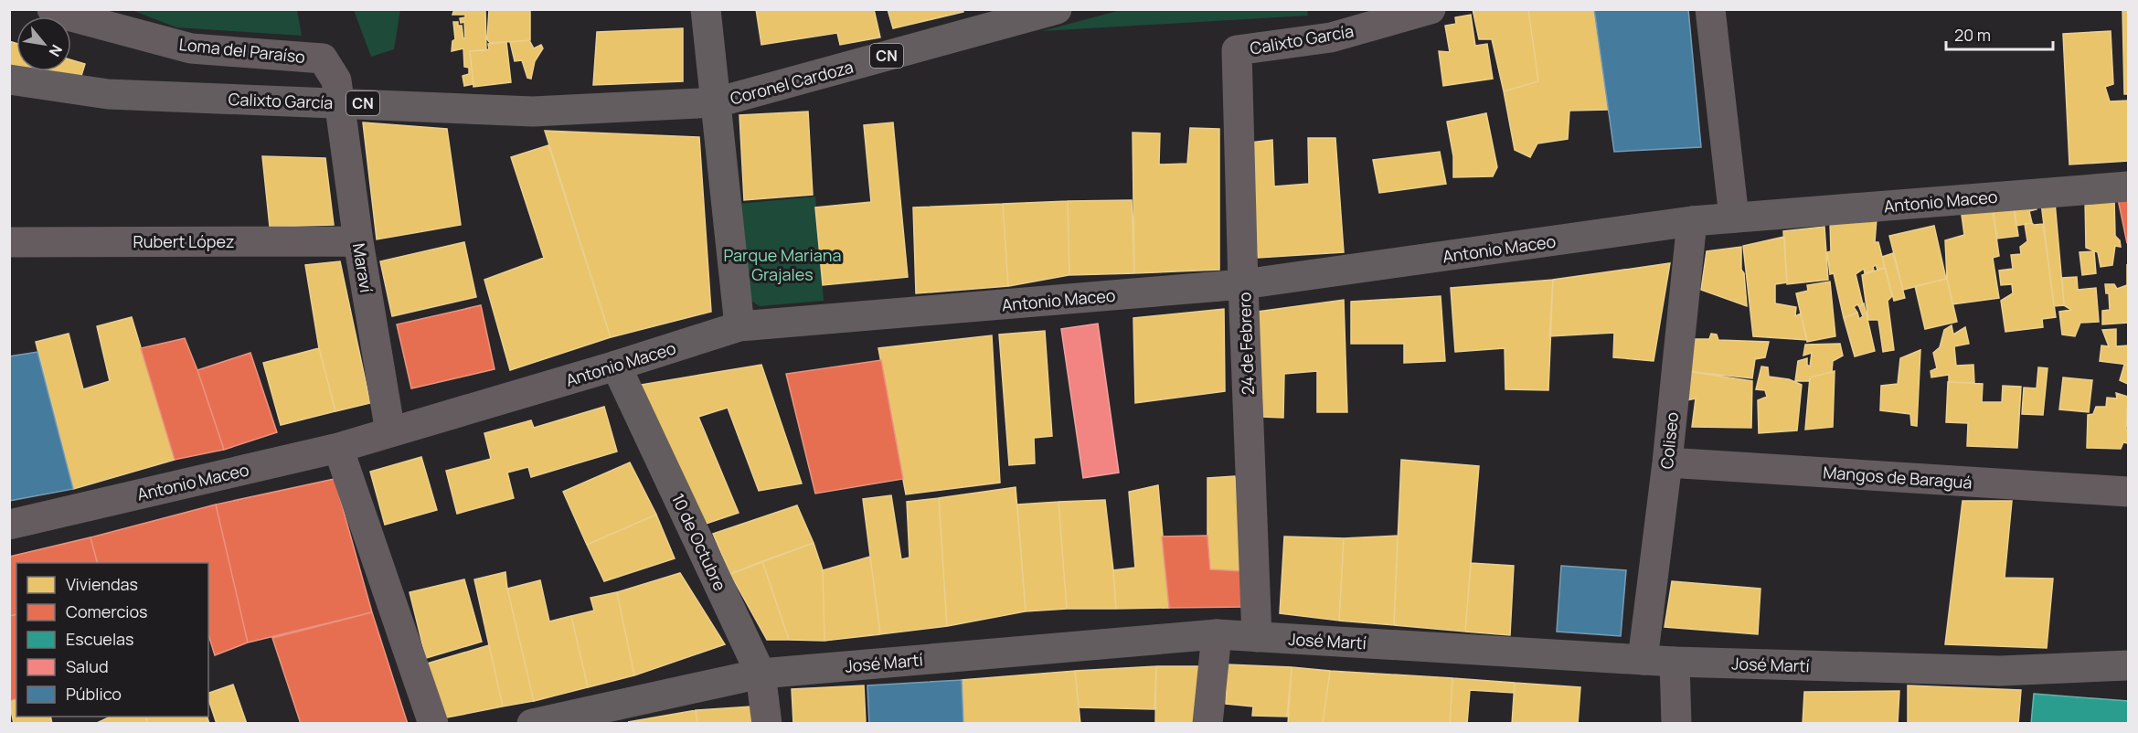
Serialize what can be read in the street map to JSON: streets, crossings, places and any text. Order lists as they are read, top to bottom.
{
  "streets": {
    "main road": [
      "Calixto García",
      "CN",
      "Coronel Cardoza",
      "Antonio Maceo",
      "10 de Octubre",
      "José Martí"
    ],
    "street": [
      "Loma del Paraíso",
      "Rubert López",
      "Maraví",
      "24 de Febrero",
      "Coliseo",
      "Mangos de Baraguá"
    ]
  },
  "crossings": [
    ["Calixto García", "Loma del Paraíso"],
    ["Calixto García", "Coronel Cardoza"],
    ["Calixto García", "Maraví"],
    ["Calixto García", "24 de Febrero"],
    ["Loma del Paraíso", "Maraví"],
    ["Antonio Maceo", "Maraví"],
    ["Antonio Maceo", "24 de Febrero"],
    ["Antonio Maceo", "Coliseo"],
    ["Antonio Maceo", "10 de Octubre"],
    ["Rubert López", "Maraví"],
    ["24 de Febrero", "José Martí"],
    ["Coliseo", "Mangos de Baraguá"],
    ["Coliseo", "José Martí"],
    ["10 de Octubre", "José Martí"]
  ],
  "parks": ["Parque Mariana Grajales"],
  "legend": [
    "Viviendas",
    "Comercios",
    "Escuelas",
    "Salud",
    "Público"
  ],
  "scale_bar": "20 m",
  "north": "bottom right"
}
